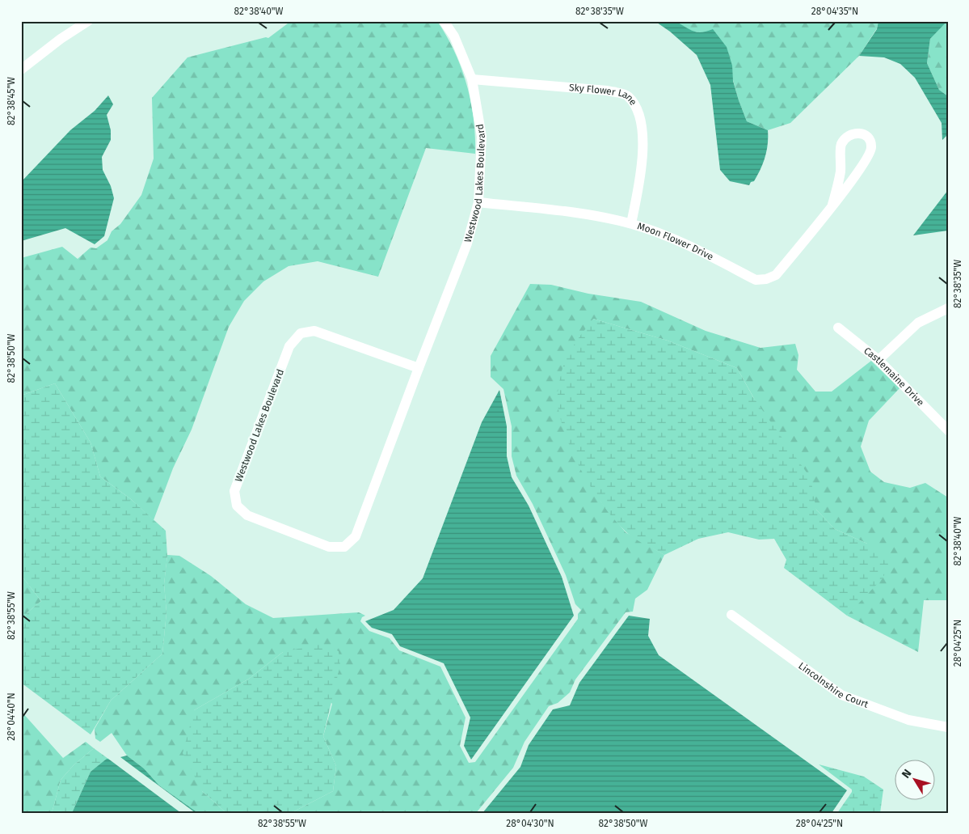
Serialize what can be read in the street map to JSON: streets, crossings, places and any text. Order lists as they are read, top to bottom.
{
  "streets": {
    "street": [
      "Sky Flower Lane",
      "Westwood Lakes Boulevard",
      "Moon Flower Drive",
      "Castlemaine Drive",
      "Lincolnshire Court"
    ]
  },
  "crossings": [
    ["Sky Flower Lane", "Westwood Lakes Boulevard"],
    ["Sky Flower Lane", "Moon Flower Drive"],
    ["Westwood Lakes Boulevard", "Moon Flower Drive"]
  ],
  "north": "top left",
  "coordinates": [
    "82°38'40\"W",
    "82°38'35\"W",
    "28°04'35\"N",
    "82°38'45\"W",
    "82°38'50\"W",
    "82°38'55\"W",
    "28°04'25\"N",
    "28°04'40\"N",
    "28°04'30\"N"
  ]
}
